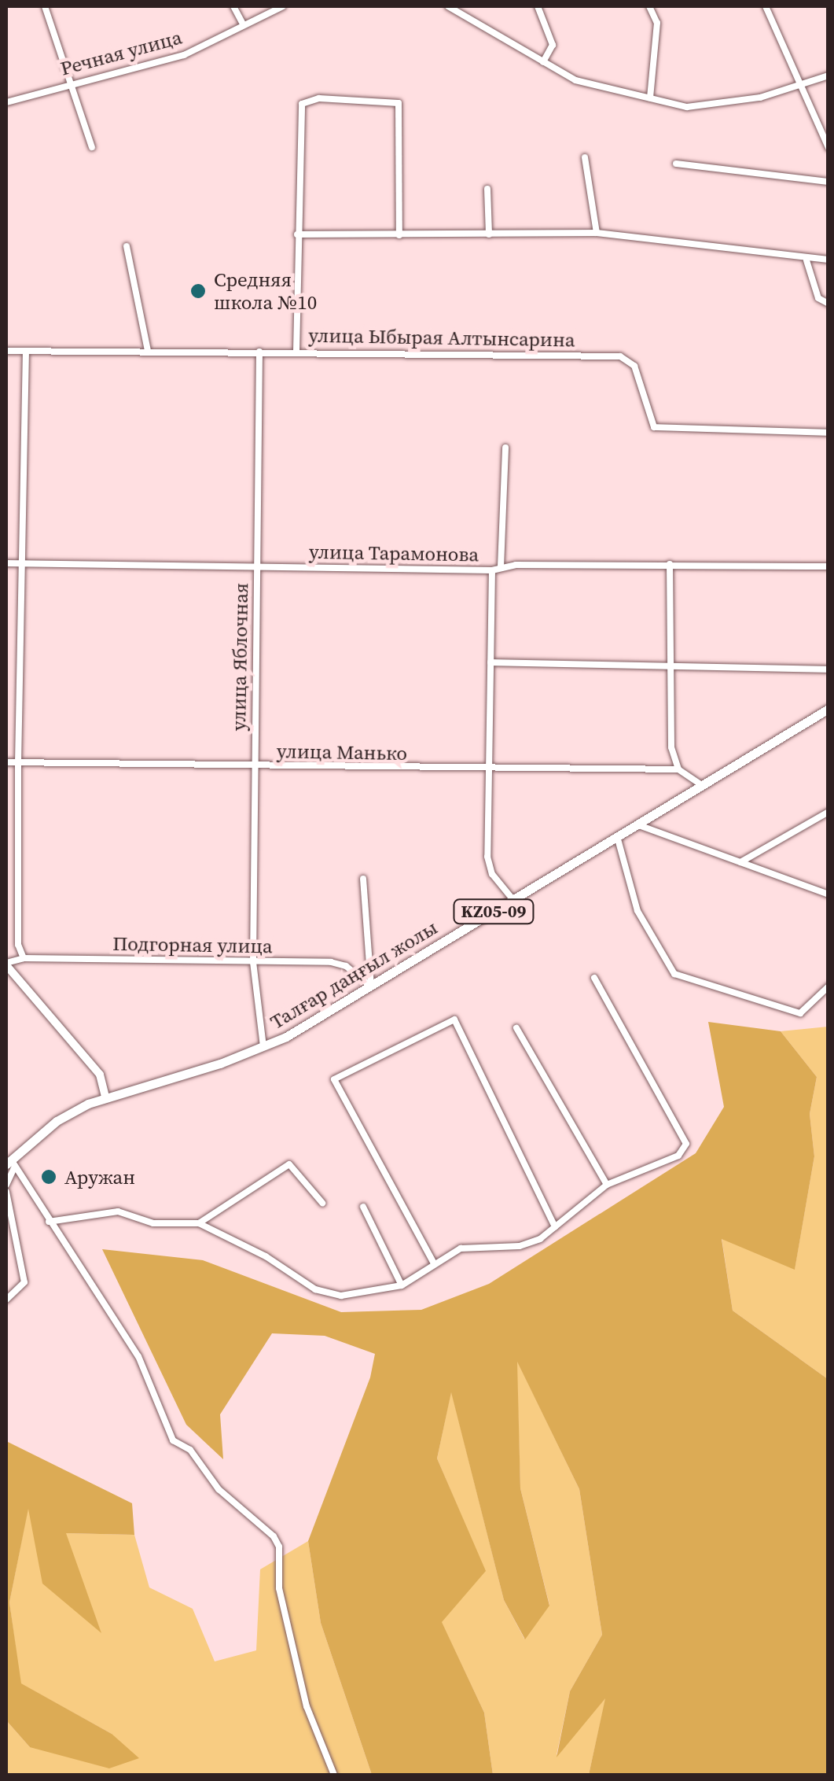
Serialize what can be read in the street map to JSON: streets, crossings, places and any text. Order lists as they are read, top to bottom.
{
  "streets": {
    "main road": ["KZ05-09", "Талғар даңғыл жолы"],
    "street": [
      "Речная улица",
      "улица Ыбырая Алтынсарина",
      "улица Тарамонова",
      "улица Яблочная",
      "улица Манько",
      "Подгорная улица"
    ]
  },
  "crossings": [
    ["улица Ыбырая Алтынсарина", "улица Яблочная"],
    ["улица Тарамонова", "улица Яблочная"],
    ["улица Яблочная", "улица Манько"],
    ["улица Яблочная", "Подгорная улица"],
    ["улица Яблочная", "Талғар даңғыл жолы"],
    ["Подгорная улица", "Талғар даңғыл жолы"]
  ],
  "places": ["Средняя школа №10", "Аружан"]
}
